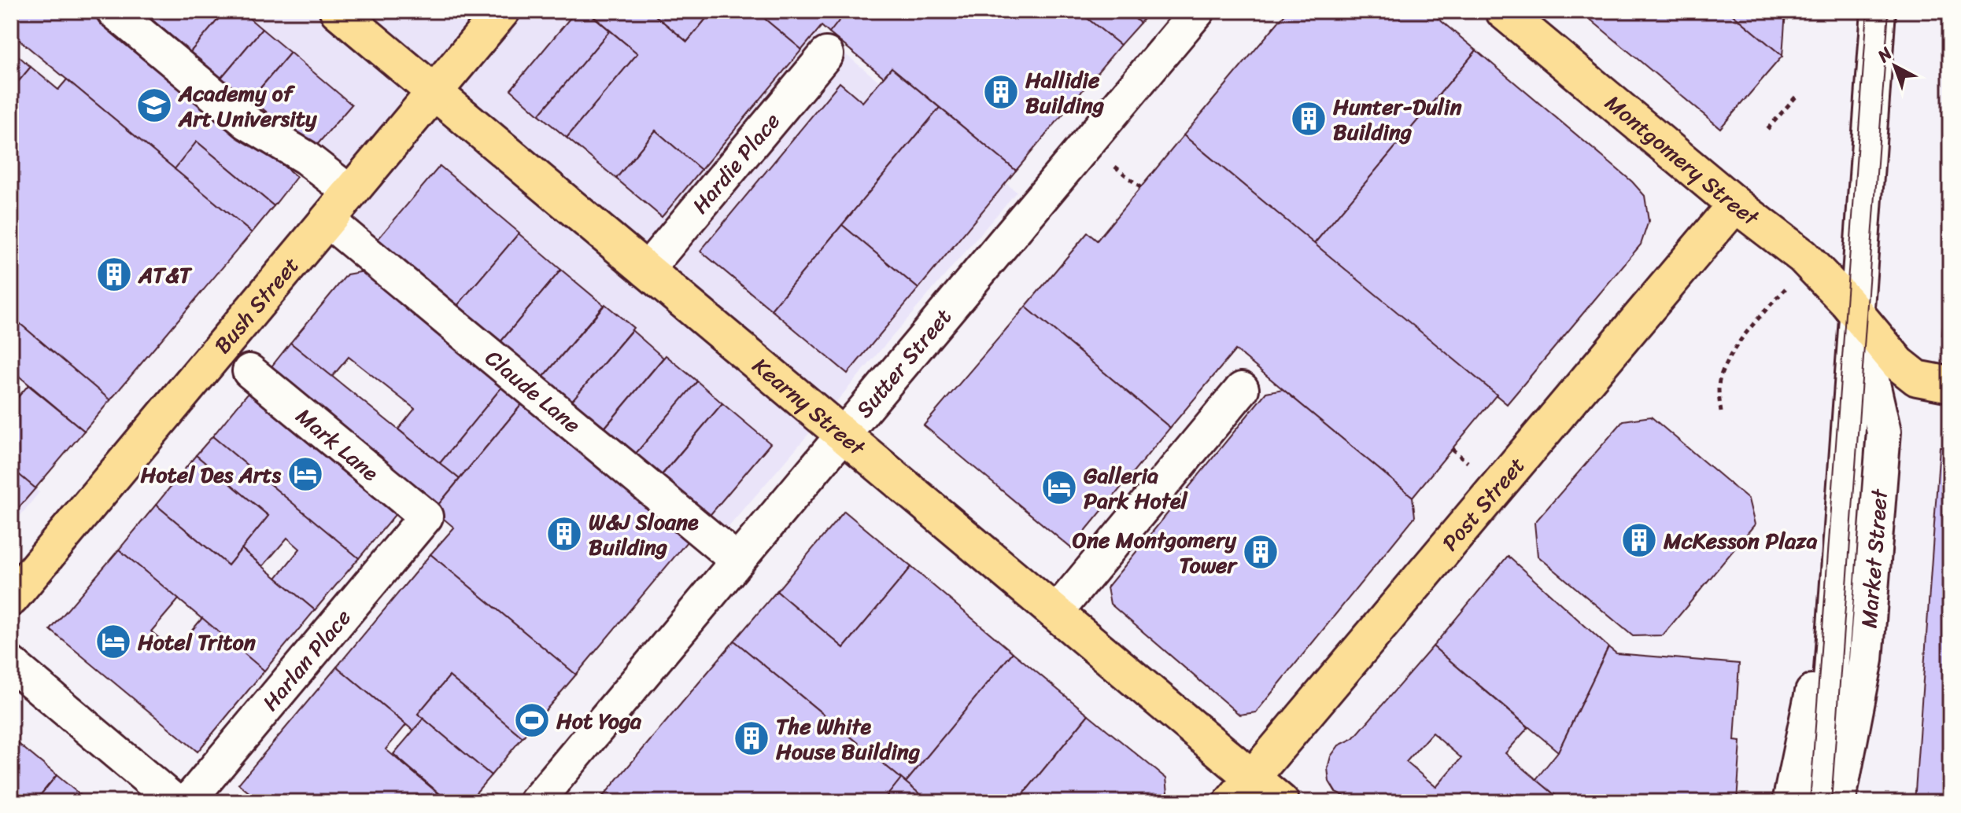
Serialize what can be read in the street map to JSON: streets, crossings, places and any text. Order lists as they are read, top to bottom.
{
  "streets": {
    "main road": [
      "Montgomery Street",
      "Bush Street",
      "Kearny Street",
      "Post Street"
    ],
    "street": [
      "Hardie Place",
      "Sutter Street",
      "Claude Lane",
      "Mark Lane",
      "Market Street",
      "Harlan Place"
    ]
  },
  "crossings": [
    ["Montgomery Street", "Post Street"],
    ["Montgomery Street", "Market Street"],
    ["Hardie Place", "Kearny Street"],
    ["Bush Street", "Claude Lane"],
    ["Bush Street", "Kearny Street"],
    ["Sutter Street", "Claude Lane"],
    ["Sutter Street", "Kearny Street"],
    ["Kearny Street", "Post Street"],
    ["Mark Lane", "Harlan Place"]
  ],
  "places": {
    "building": [
      "Hallidie Building",
      "Hunter-Dulin Building",
      "AT&T",
      "W&J Sloane Building",
      "McKesson Plaza",
      "One Montgomery Tower",
      "The White House Building"
    ],
    "school or university": ["Academy of Art University"],
    "hotel": ["Hotel Des Arts", "Galleria Park Hotel", "Hotel Triton"],
    "sports": ["Hot Yoga"]
  },
  "north": "top left"
}
